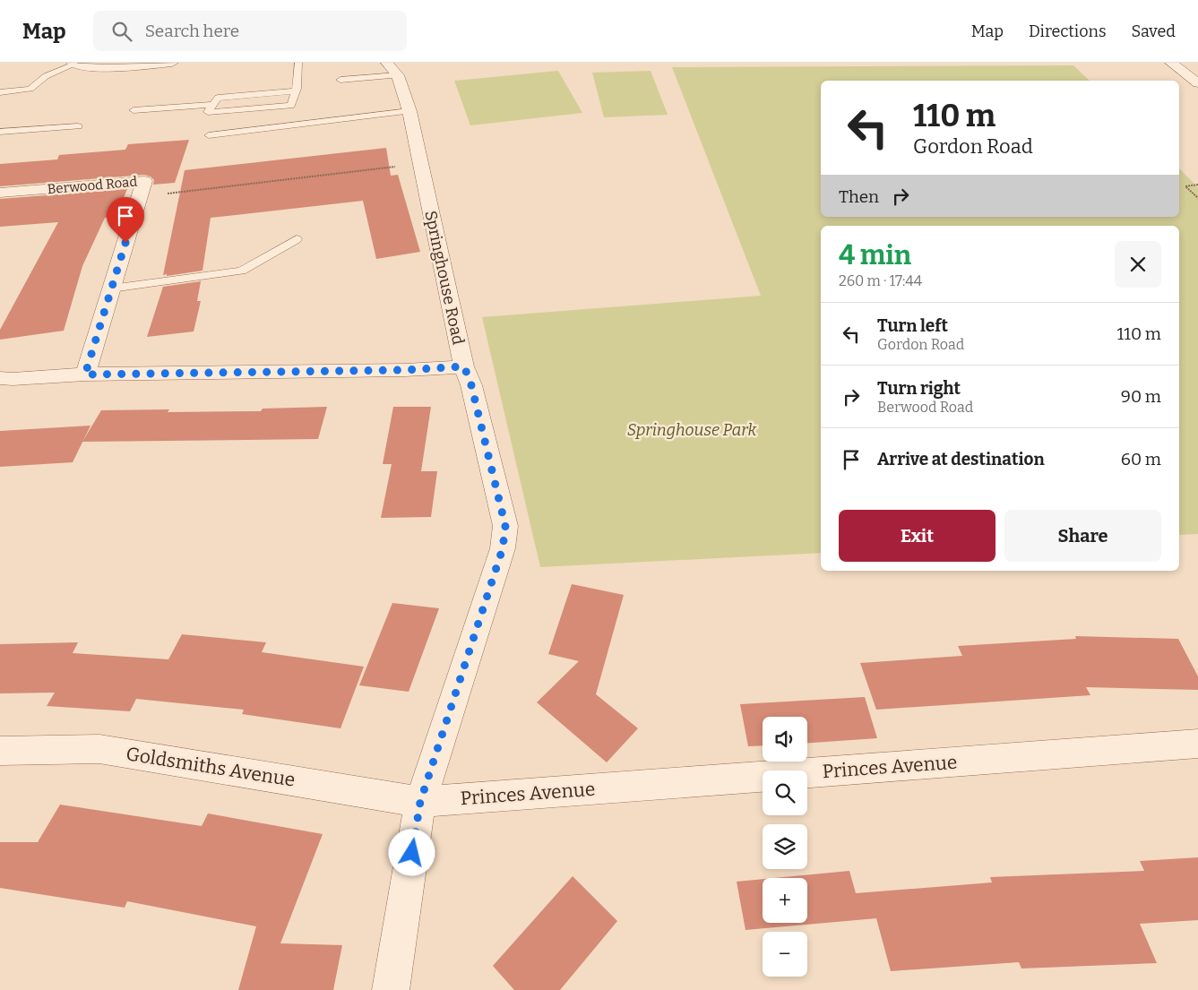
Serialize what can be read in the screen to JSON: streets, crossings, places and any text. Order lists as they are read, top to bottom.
{
  "streets": {
    "street": [
      "Berwood Road",
      "Springhouse Road",
      "Goldsmiths Avenue",
      "Princes Avenue"
    ]
  },
  "crossings": [
    ["Springhouse Road", "Goldsmiths Avenue"],
    ["Springhouse Road", "Princes Avenue"],
    ["Goldsmiths Avenue", "Princes Avenue"]
  ],
  "parks": ["Springhouse Park"],
  "page": {
    "header": "Map",
    "search": "Search here",
    "nav": ["Map", "Directions", "Saved"],
    "turn": ["110 m", "Gordon Road"],
    "then": "Then",
    "heading": ["4 min", "260 m · 17:44"],
    "list": [
      {
        "name": "Turn left",
        "note": "Gordon Road",
        "value": "110 m"
      },
      {
        "name": "Turn right",
        "note": "Berwood Road",
        "value": "90 m"
      },
      {
        "name": "Arrive at destination",
        "value": "60 m"
      }
    ],
    "buttons": ["Exit", "Share"],
    "map_buttons": ["+", "−"]
  }
}
